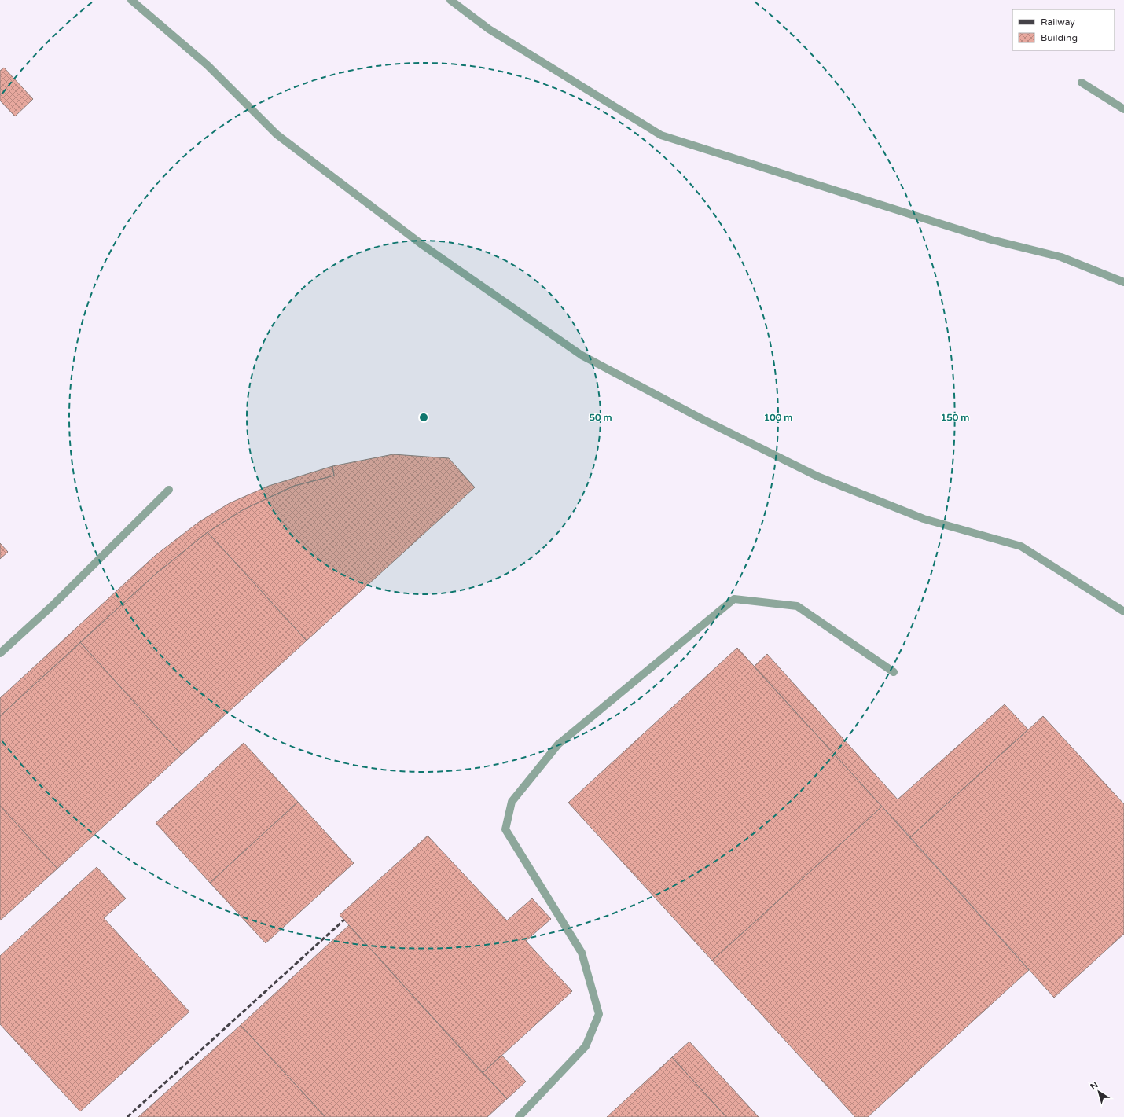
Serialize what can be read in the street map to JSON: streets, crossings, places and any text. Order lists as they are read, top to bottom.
{
  "legend": ["Railway", "Building"],
  "north": "top left",
  "rings": ["50 m", "100 m", "150 m"]
}
